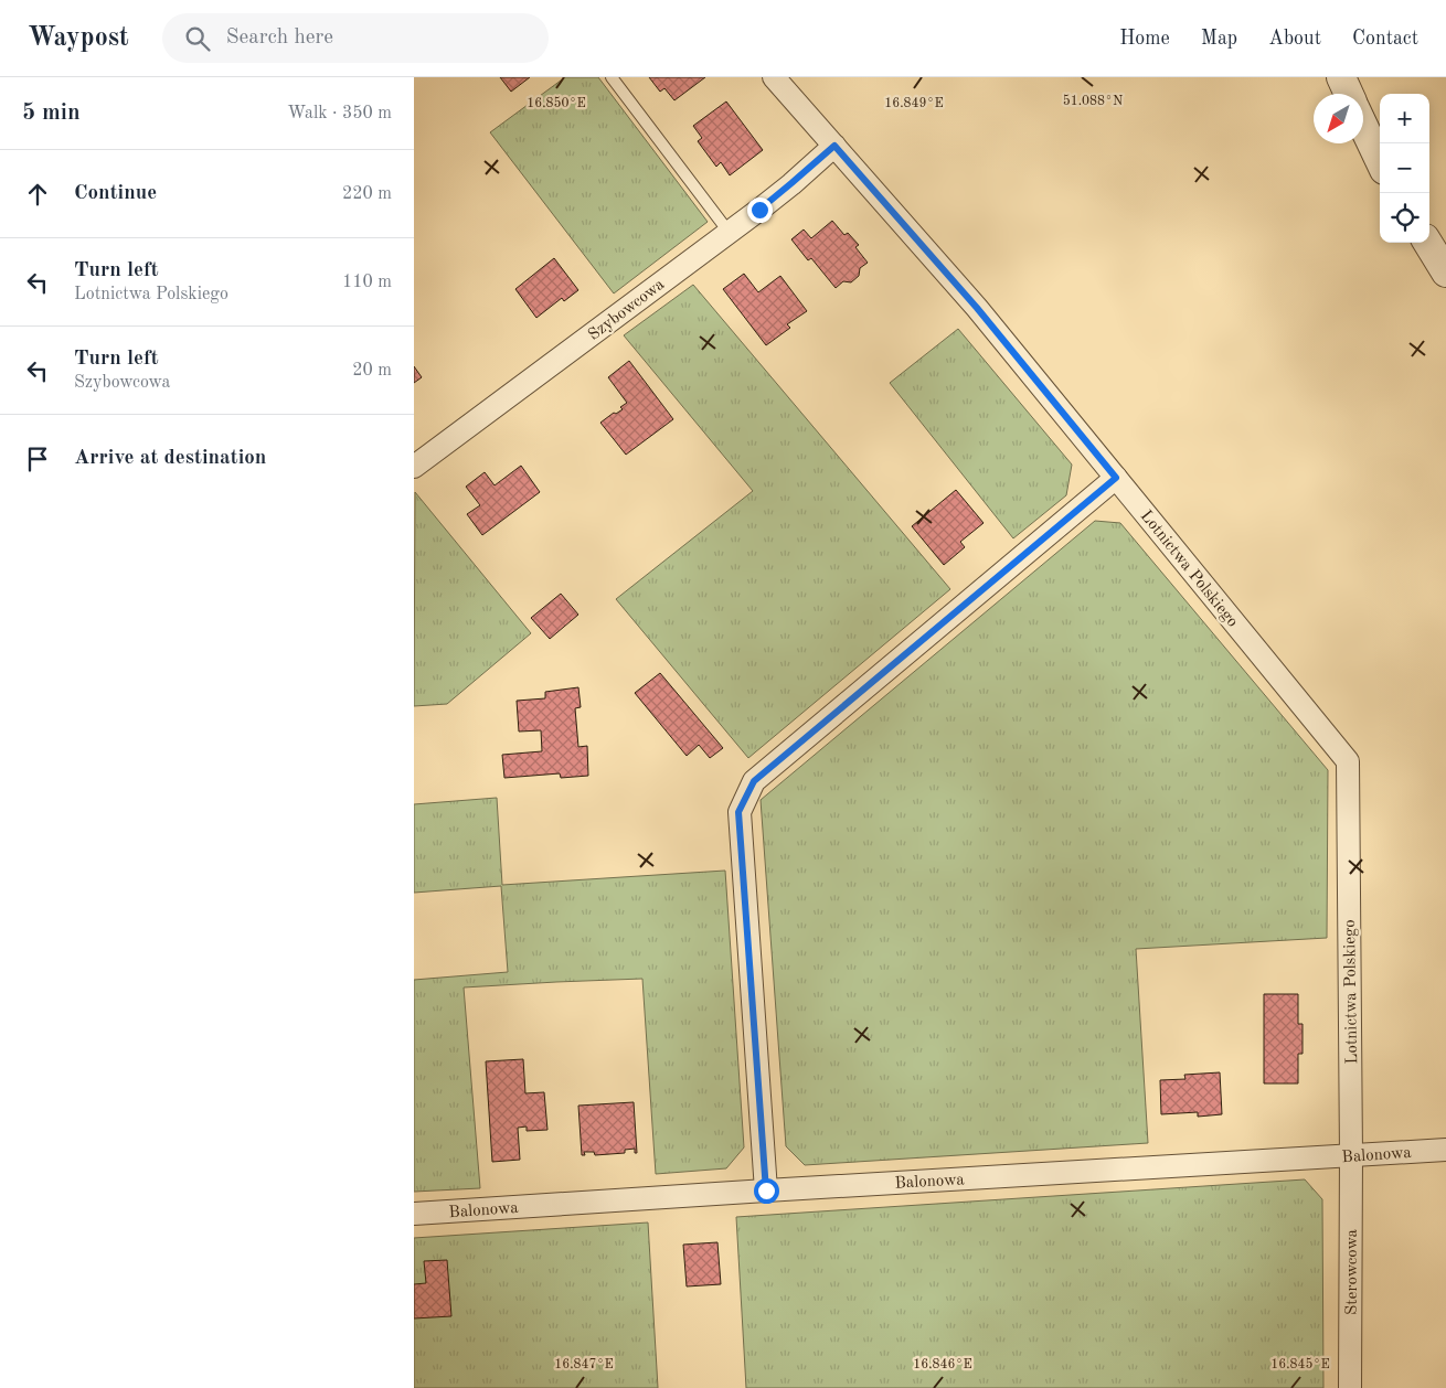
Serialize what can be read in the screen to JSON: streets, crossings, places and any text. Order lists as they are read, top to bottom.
{
  "streets": {
    "street": [
      "Szybowcowa",
      "Lotnictwa Polskiego",
      "Balonowa",
      "Sterowcowa"
    ]
  },
  "crossings": [
    ["Szybowcowa", "Lotnictwa Polskiego"],
    ["Lotnictwa Polskiego", "Balonowa"],
    ["Lotnictwa Polskiego", "Sterowcowa"],
    ["Balonowa", "Sterowcowa"]
  ],
  "north": "bottom left",
  "page": {
    "header": "Waypost",
    "search": "Search here",
    "nav": [
      "Home",
      "Map",
      "About",
      "Contact"
    ],
    "heading": ["5 min", "Walk · 350 m"],
    "map_buttons": ["+", "−"],
    "list": [
      ["Continue", "220 m"],
      ["Turn left", "Lotnictwa Polskiego", "110 m"],
      ["Turn left", "Szybowcowa", "20 m"],
      "Arrive at destination"
    ]
  },
  "coordinates": [
    "51.088°N",
    "16.850°E",
    "16.849°E",
    "16.847°E",
    "16.846°E",
    "16.845°E"
  ]
}
